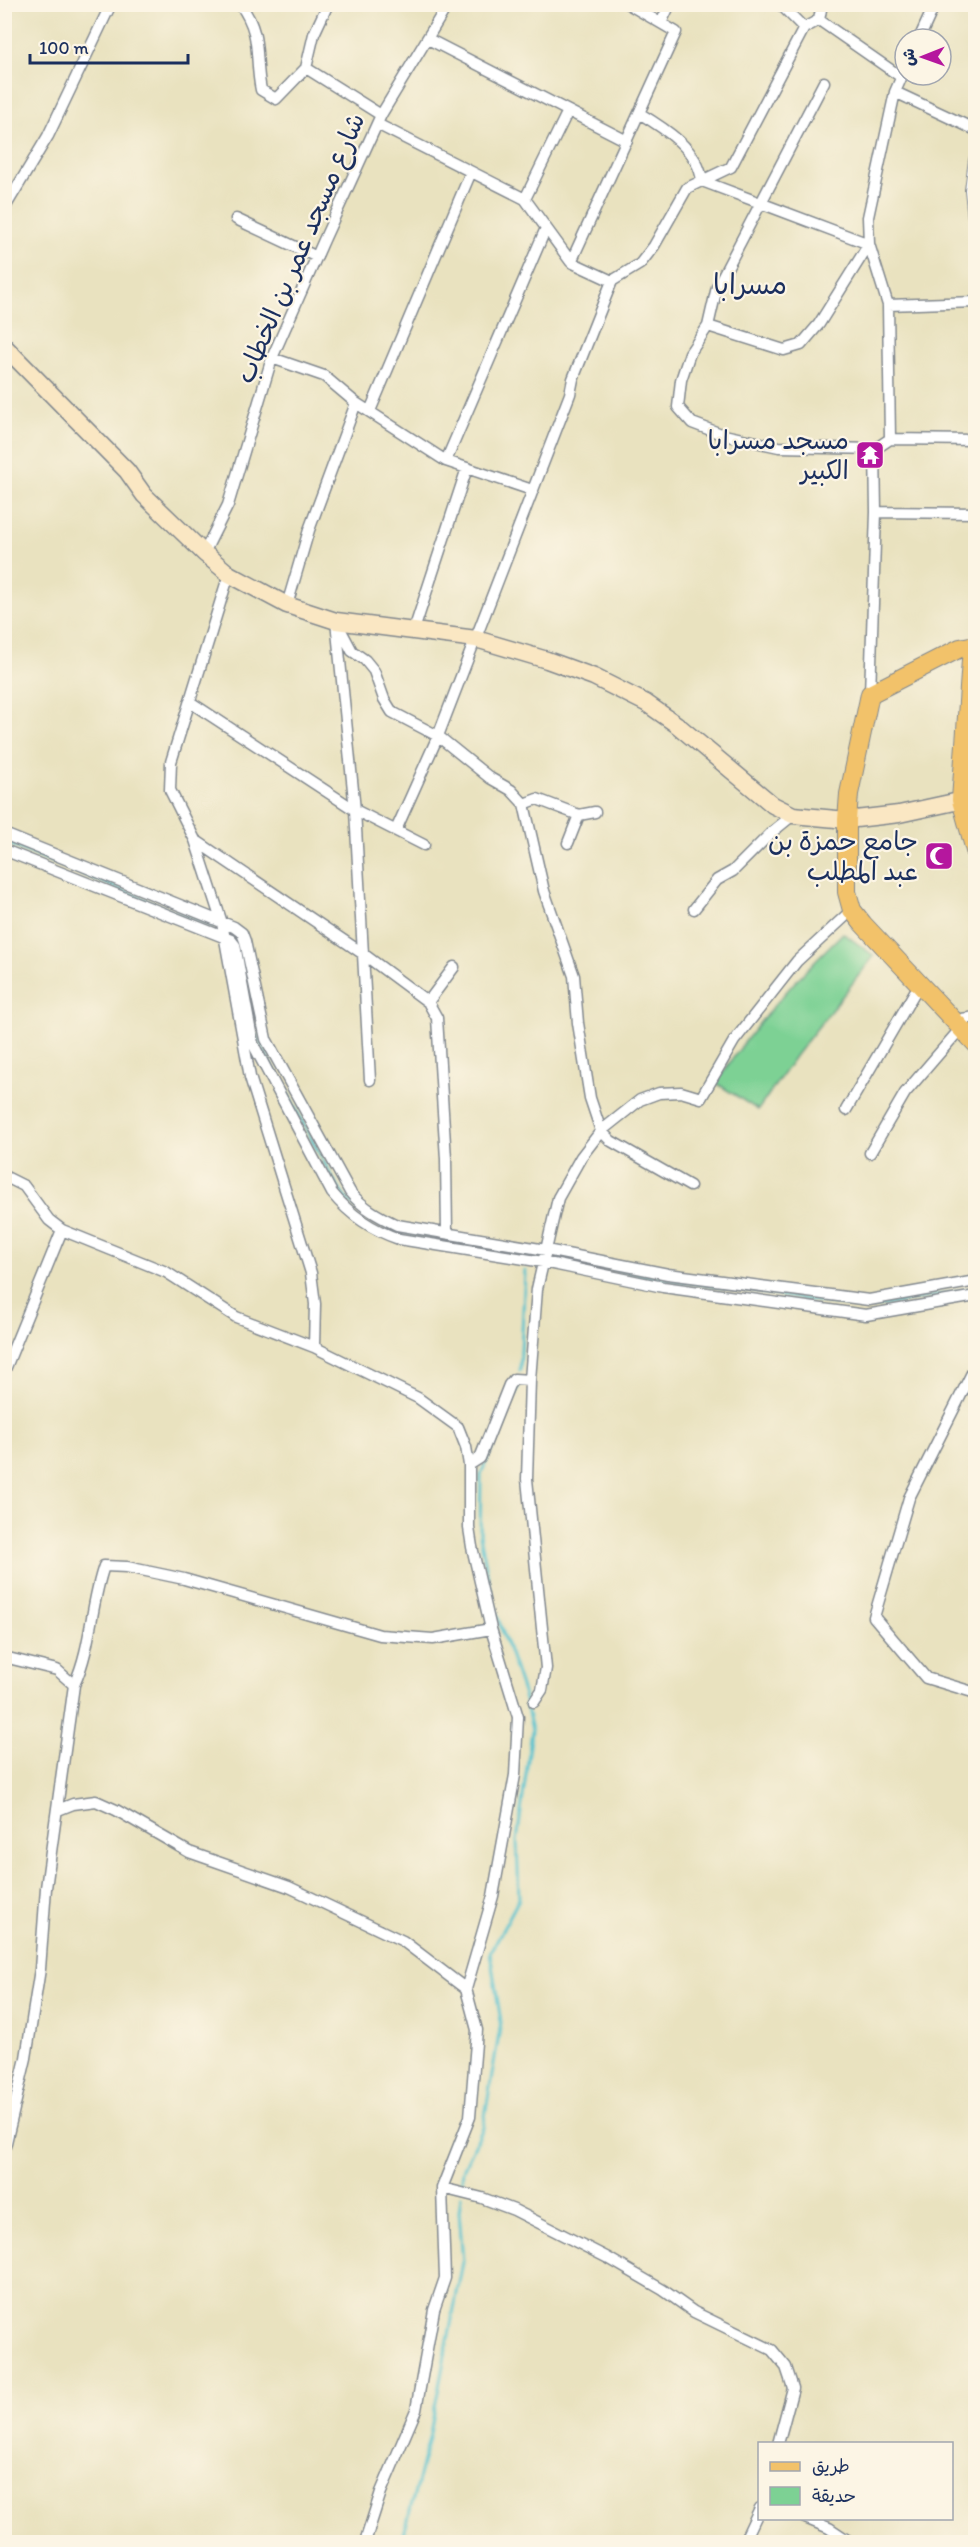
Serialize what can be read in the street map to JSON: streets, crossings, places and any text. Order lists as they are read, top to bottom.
{
  "streets": {
    "street": ["شارع مسجد عمر بن الخطاب"]
  },
  "districts": ["مسرابا"],
  "places": {
    "temple": ["مسجد مسرابا الكبير"],
    "mosque": ["جامع حمزة بن عبد المطلب"]
  },
  "legend": ["طريق", "حديقة"],
  "scale_bar": "100 m",
  "north": "left"
}
